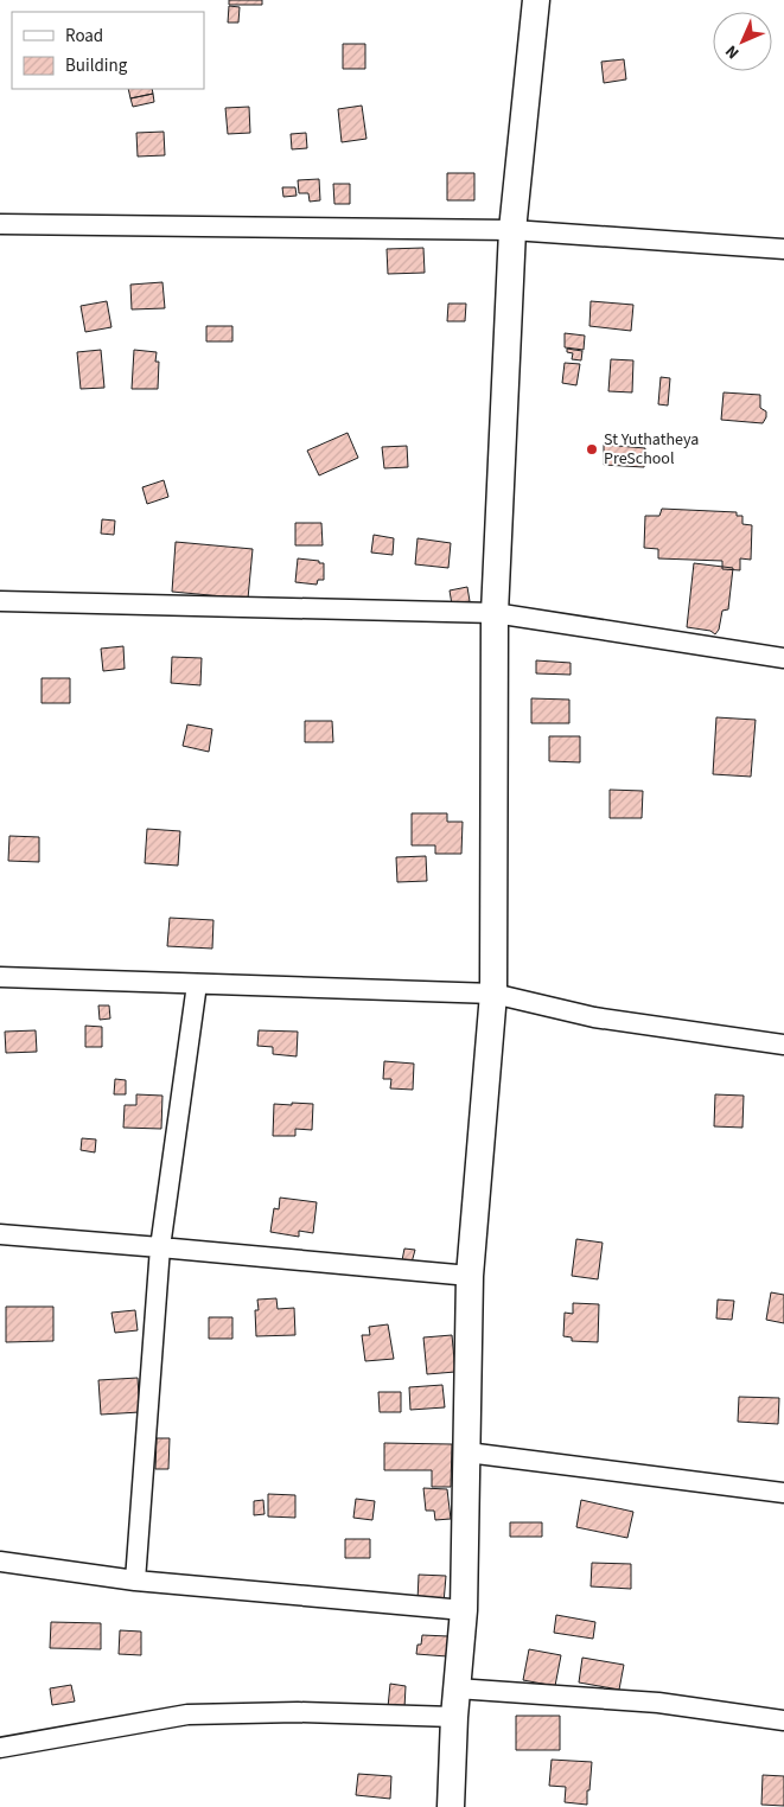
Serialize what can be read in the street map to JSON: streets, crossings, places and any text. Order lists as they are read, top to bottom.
{
  "places": ["St Yuthatheya PreSchool"],
  "legend": ["Road", "Building"],
  "north": "bottom left"
}
